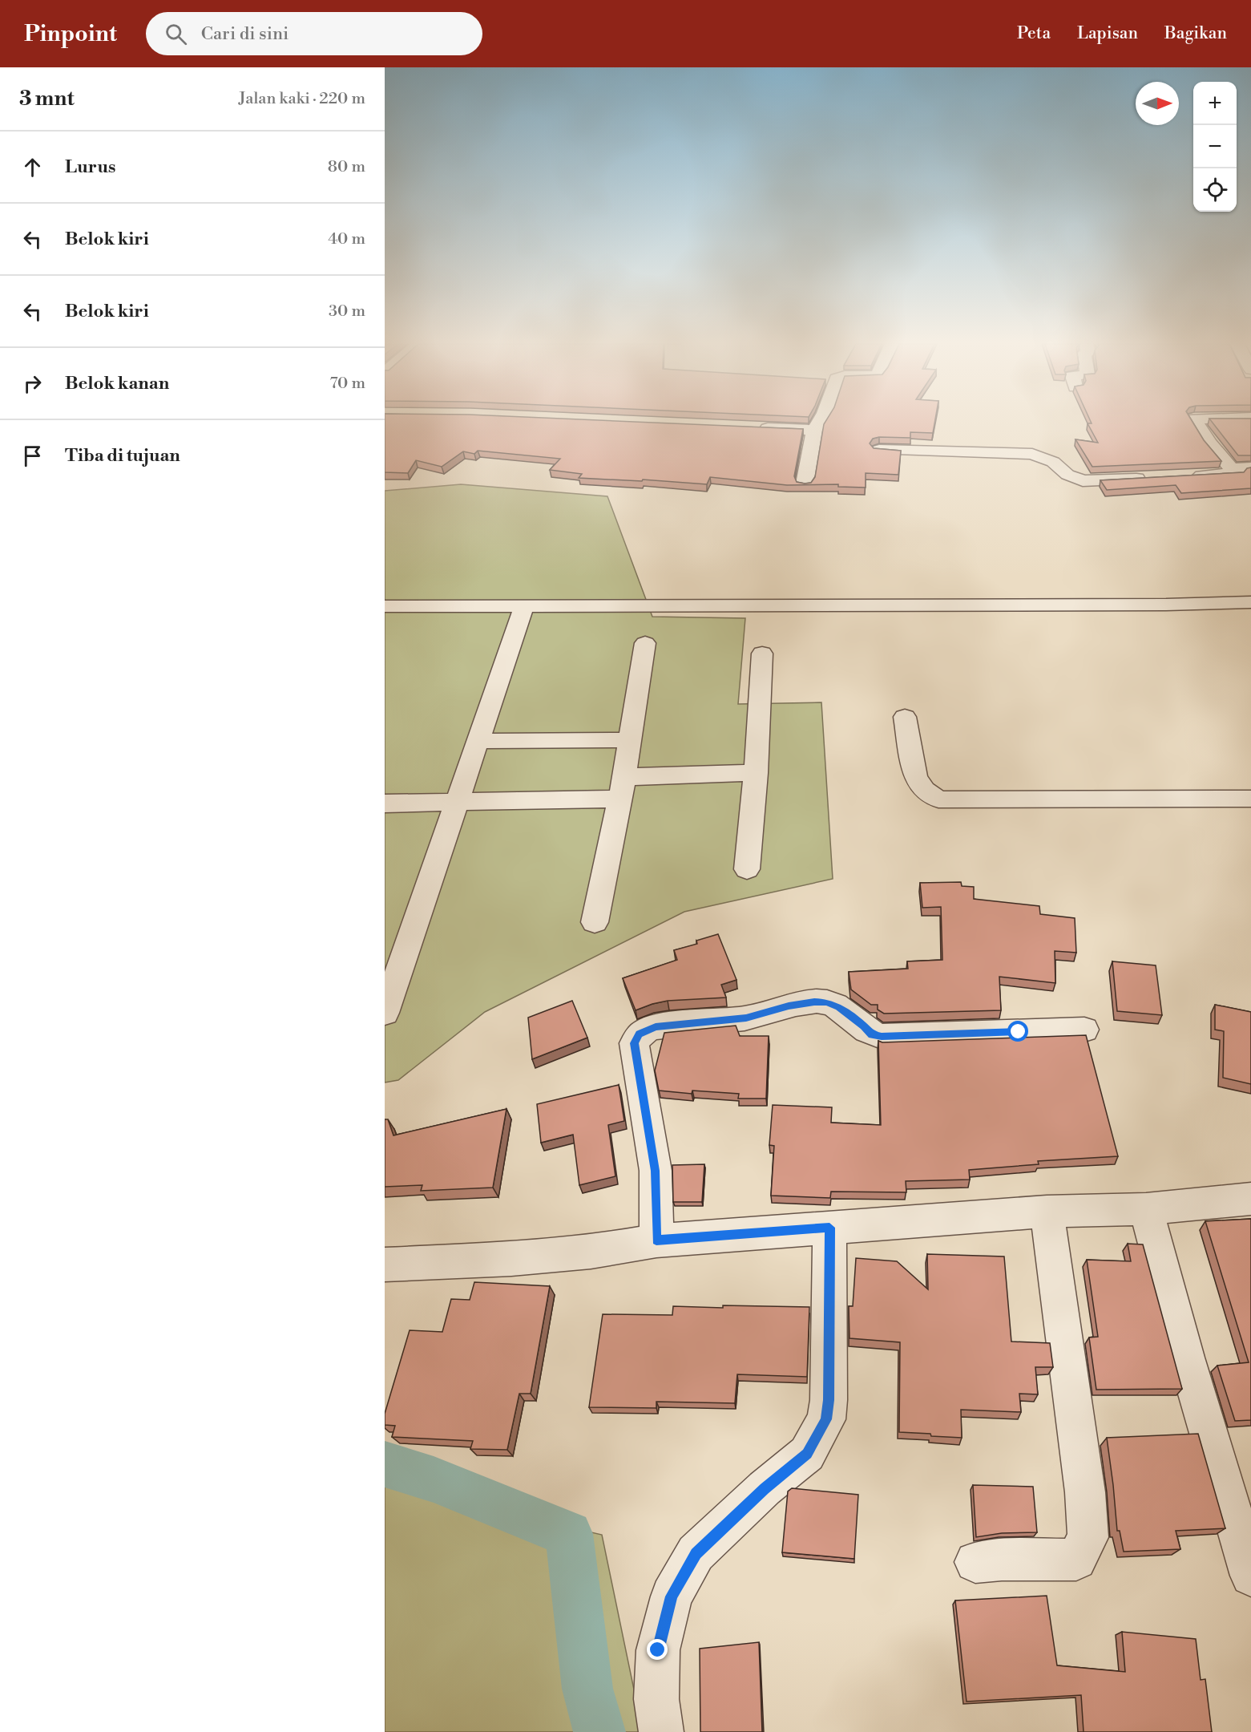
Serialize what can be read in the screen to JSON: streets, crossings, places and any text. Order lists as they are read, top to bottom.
{
  "north": "right",
  "page": {
    "header": "Pinpoint",
    "search": "Cari di sini",
    "nav": ["Peta", "Lapisan", "Bagikan"],
    "heading": ["3 mnt", "Jalan kaki · 220 m"],
    "map_buttons": ["+", "−"],
    "list": [
      ["Lurus", "80 m"],
      ["Belok kiri", "40 m"],
      ["Belok kiri", "30 m"],
      ["Belok kanan", "70 m"],
      "Tiba di tujuan"
    ]
  }
}
